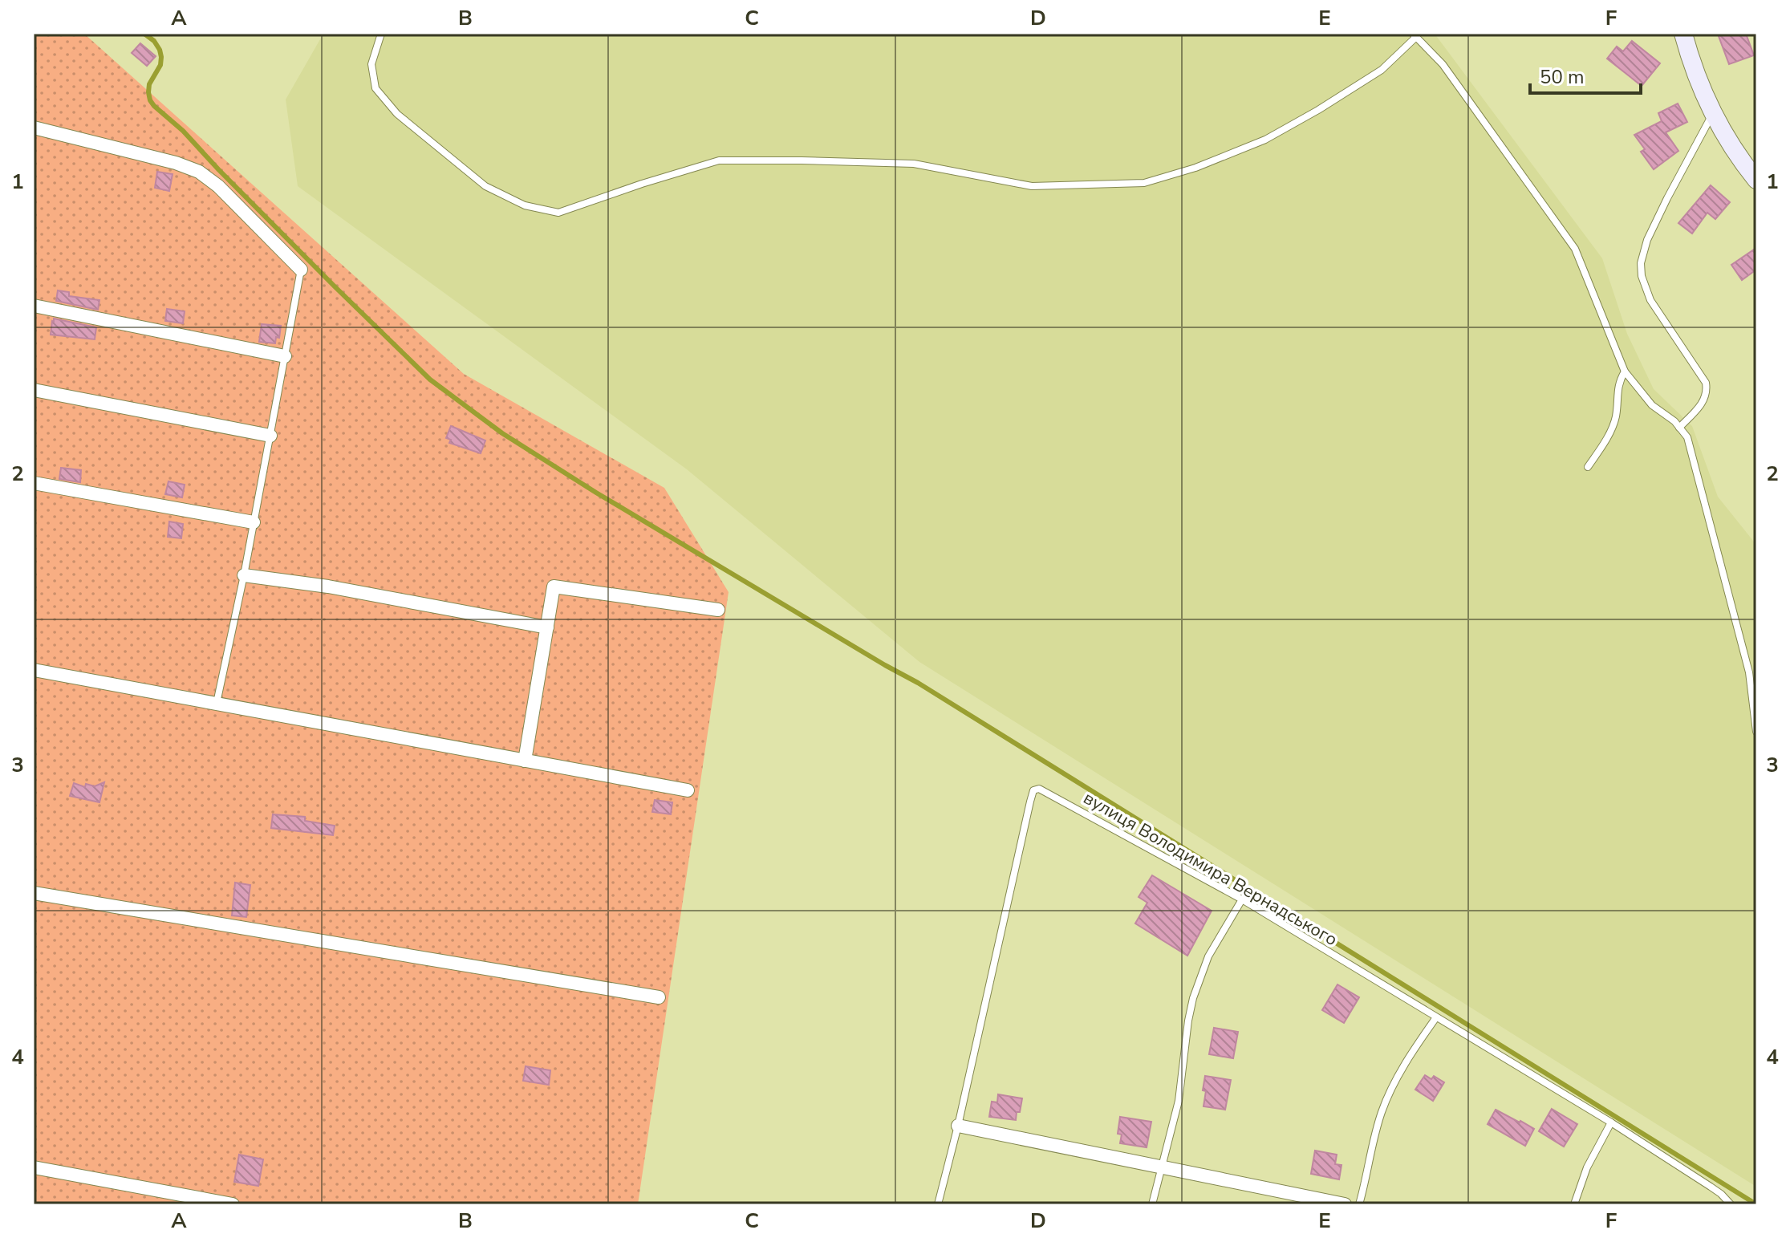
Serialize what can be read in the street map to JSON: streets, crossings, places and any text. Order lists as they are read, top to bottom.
{
  "streets": {
    "lane": ["вулиця Володимира Вернадського"]
  },
  "scale_bar": "50 m",
  "grid": {
    "columns": [
      "A",
      "B",
      "C",
      "D",
      "E",
      "F"
    ],
    "rows": [
      "1",
      "2",
      "3",
      "4"
    ]
  }
}
